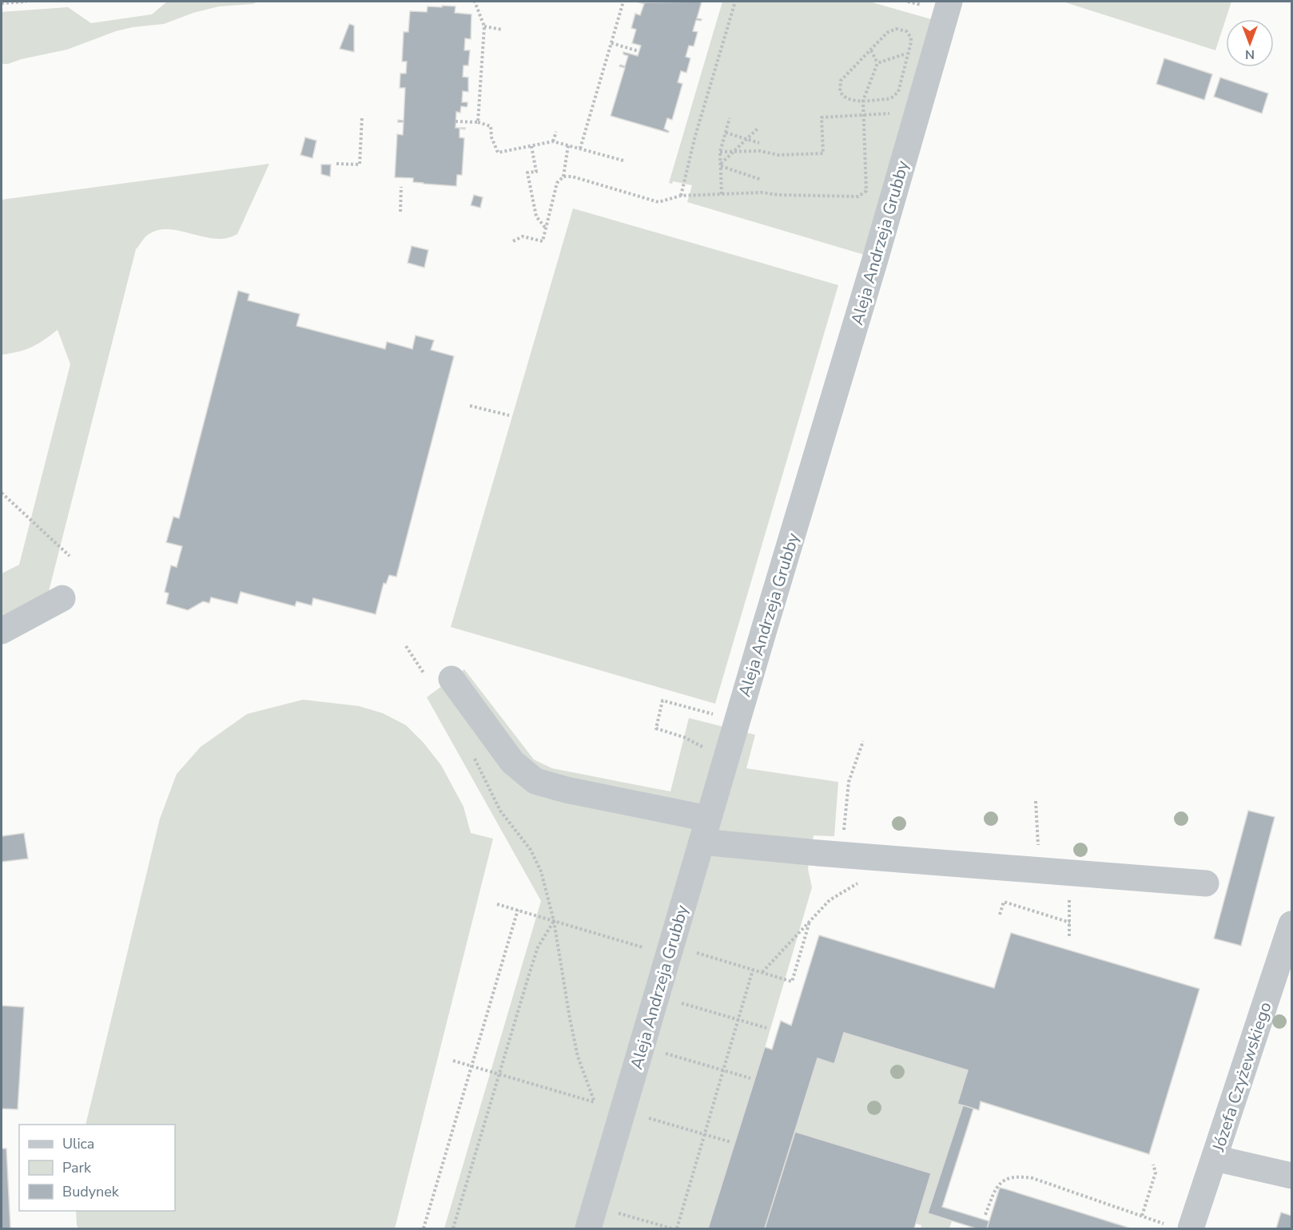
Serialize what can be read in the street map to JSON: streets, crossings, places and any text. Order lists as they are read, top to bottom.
{
  "streets": {
    "street": ["Aleja Andrzeja Grubby", "Józefa Czyżewskiego"]
  },
  "legend": ["Ulica", "Park", "Budynek"],
  "north": "bottom"
}
